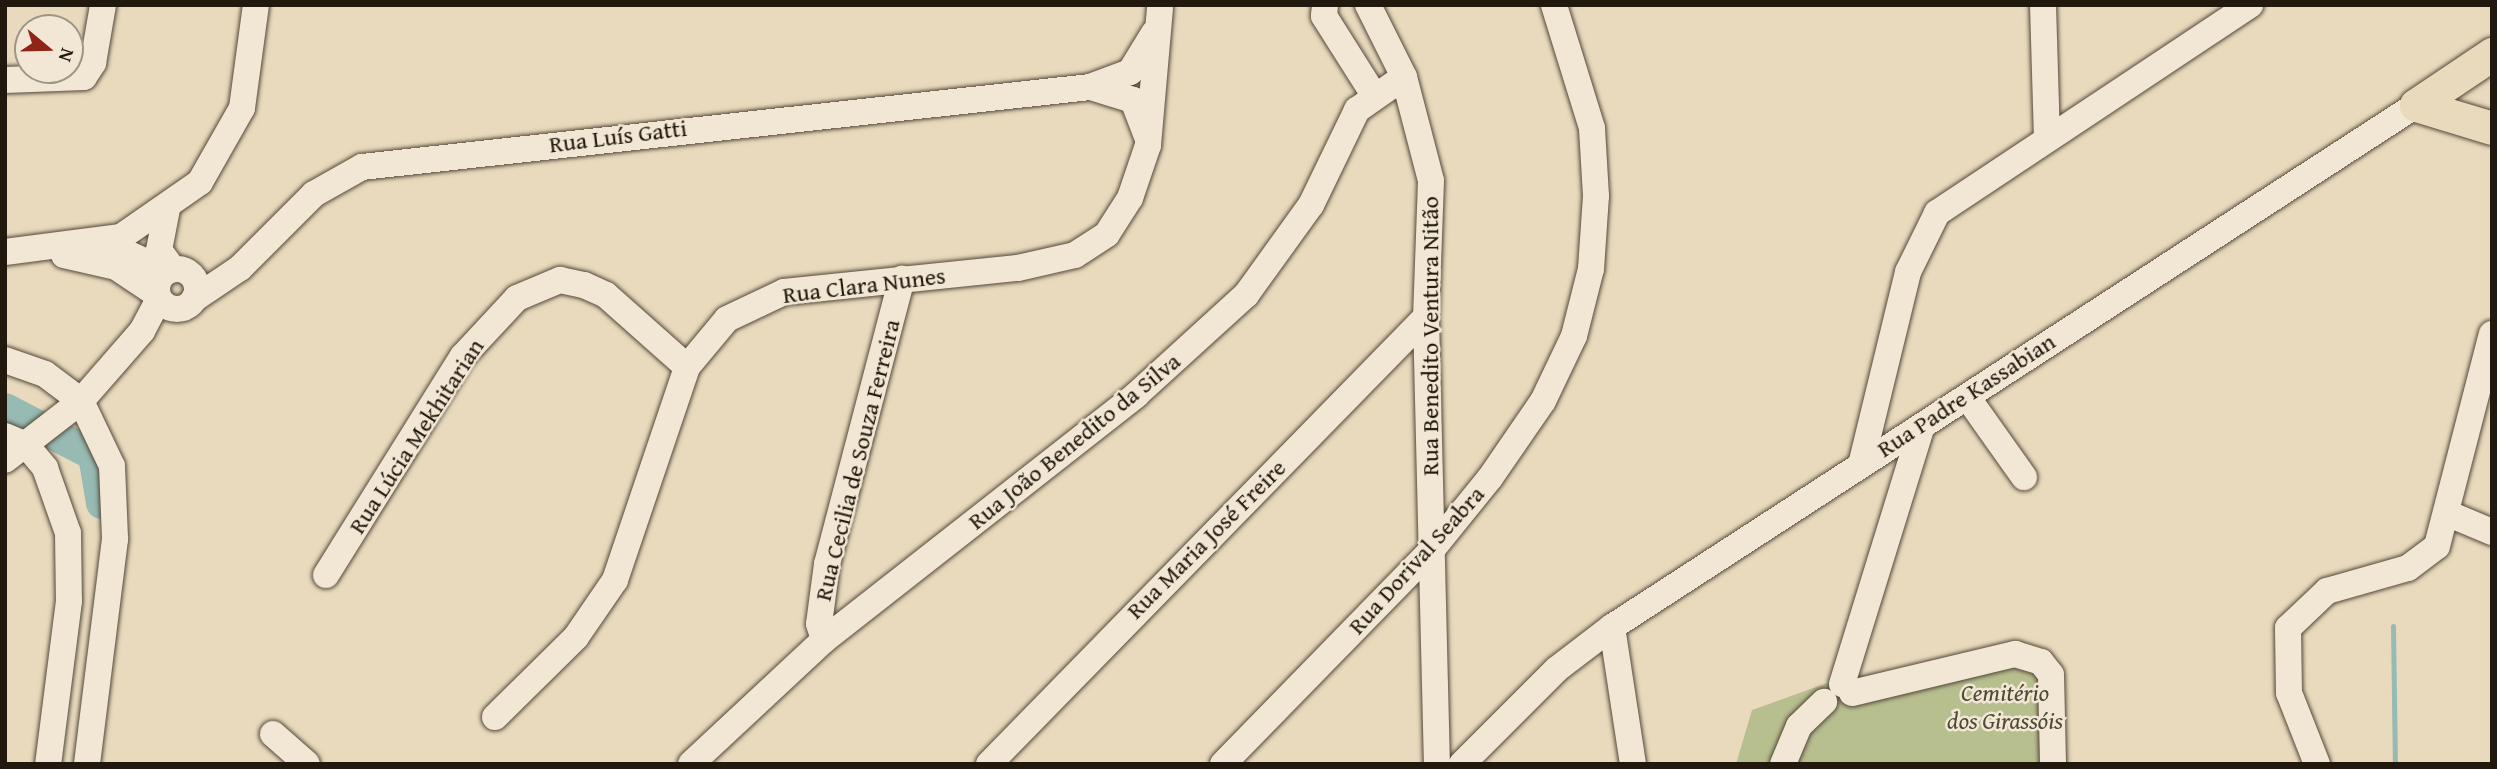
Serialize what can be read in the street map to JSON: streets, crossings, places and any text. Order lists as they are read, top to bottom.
{
  "streets": {
    "main road": ["Rua Padre Kassabian"],
    "street": [
      "Rua Luís Gatti",
      "Rua Clara Nunes",
      "Rua Benedito Ventura Nitão",
      "Rua Lúcia Mekhitarian",
      "Rua João Benedito da Silva",
      "Rua Cecilia de Souza Ferreira",
      "Rua Maria José Freire",
      "Rua Dorival Seabra"
    ]
  },
  "crossings": [
    ["Rua Luís Gatti", "Rua Clara Nunes"],
    ["Rua Clara Nunes", "Rua Lúcia Mekhitarian"],
    ["Rua Clara Nunes", "Rua Cecilia de Souza Ferreira"],
    ["Rua Benedito Ventura Nitão", "Rua João Benedito da Silva"],
    ["Rua Benedito Ventura Nitão", "Rua Maria José Freire"],
    ["Rua Benedito Ventura Nitão", "Rua Dorival Seabra"],
    ["Rua João Benedito da Silva", "Rua Cecilia de Souza Ferreira"]
  ],
  "parks": ["Cemitério dos Girassóis"],
  "north": "right"
}
